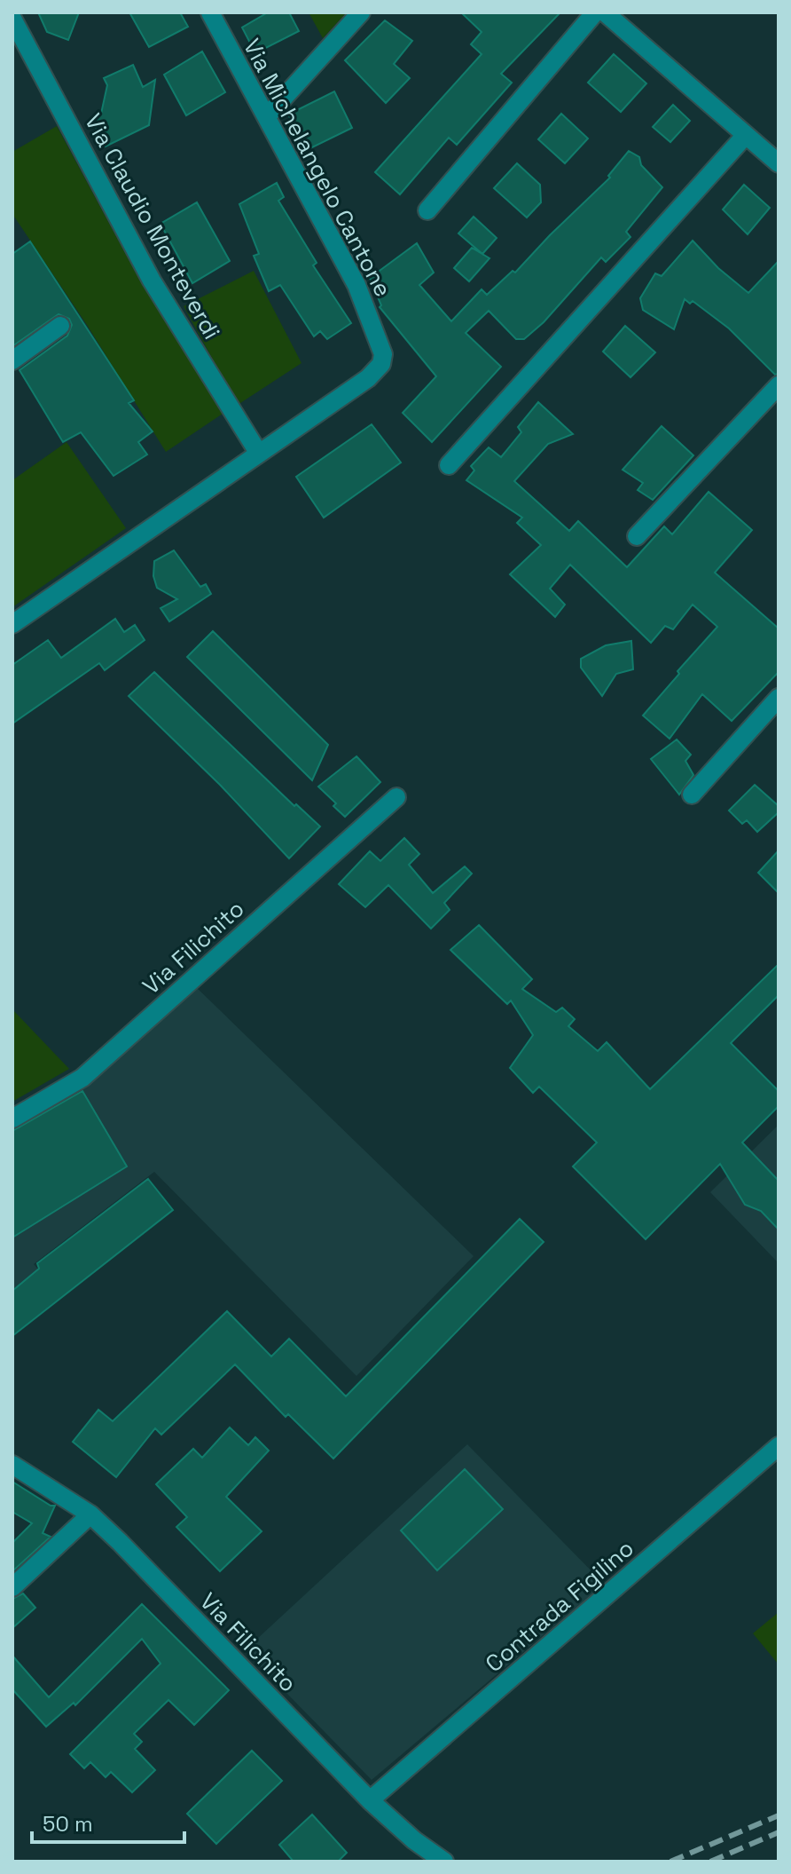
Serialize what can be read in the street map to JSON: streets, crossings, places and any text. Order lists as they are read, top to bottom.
{
  "streets": {
    "street": [
      "Via Michelangelo Cantone",
      "Via Claudio Monteverdi",
      "Via Filichito",
      "Contrada Figilino"
    ]
  },
  "crossings": [
    ["Via Michelangelo Cantone", "Via Claudio Monteverdi"],
    ["Via Filichito", "Contrada Figilino"]
  ],
  "scale_bar": "50 m"
}
